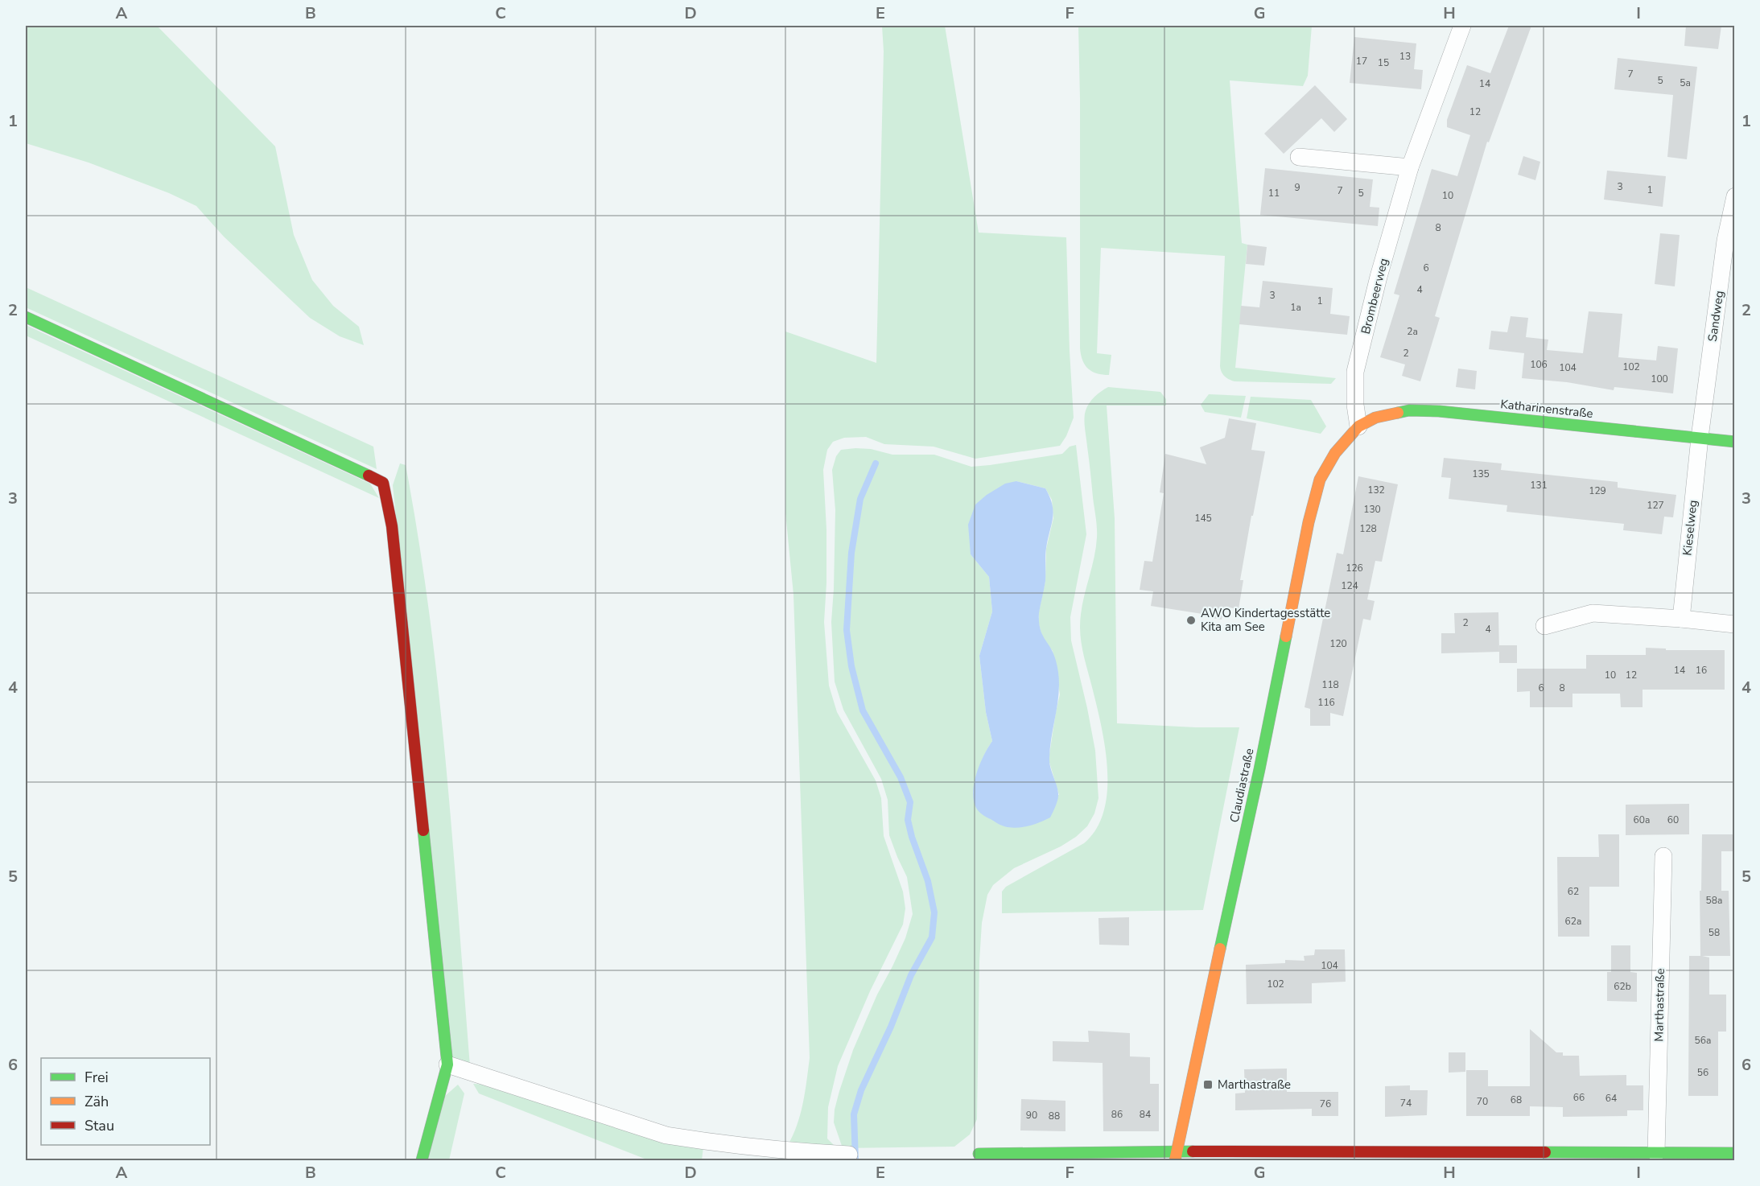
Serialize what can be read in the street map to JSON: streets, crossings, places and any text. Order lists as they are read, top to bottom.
{
  "streets": {
    "street": [
      "Brombeerweg",
      "Sandweg",
      "Katharinenstraße",
      "Kieselweg",
      "Claudiastraße",
      "Marthastraße"
    ]
  },
  "crossings": [
    ["Brombeerweg", "Katharinenstraße"],
    ["Brombeerweg", "Claudiastraße"],
    ["Sandweg", "Katharinenstraße"],
    ["Sandweg", "Kieselweg"],
    ["Katharinenstraße", "Kieselweg"],
    ["Katharinenstraße", "Claudiastraße"]
  ],
  "places": {
    "other": ["AWO Kindertagesstätte Kita am See"],
    "transit": ["Marthastraße"]
  },
  "house_numbers": [
    "13",
    "17",
    "15",
    "7",
    "5",
    "5a",
    "14",
    "12",
    "3",
    "9",
    "1",
    "7",
    "11",
    "5",
    "10",
    "8",
    "6",
    "4",
    "3",
    "1",
    "1a",
    "2a",
    "2",
    "106",
    "102",
    "104",
    "100",
    "135",
    "131",
    "132",
    "129",
    "127",
    "130",
    "145",
    "128",
    "126",
    "124",
    "2",
    "4",
    "120",
    "14",
    "16",
    "10",
    "12",
    "118",
    "6",
    "8",
    "116",
    "60a",
    "60",
    "62",
    "58a",
    "62a",
    "58",
    "104",
    "102",
    "62b",
    "56a",
    "56",
    "66",
    "64",
    "68",
    "70",
    "74",
    "76",
    "86",
    "84",
    "90",
    "88"
  ],
  "legend": ["Frei", "Zäh", "Stau"],
  "grid": {
    "columns": [
      "A",
      "B",
      "C",
      "D",
      "E",
      "F",
      "G",
      "H",
      "I"
    ],
    "rows": [
      "1",
      "2",
      "3",
      "4",
      "5",
      "6"
    ]
  }
}
